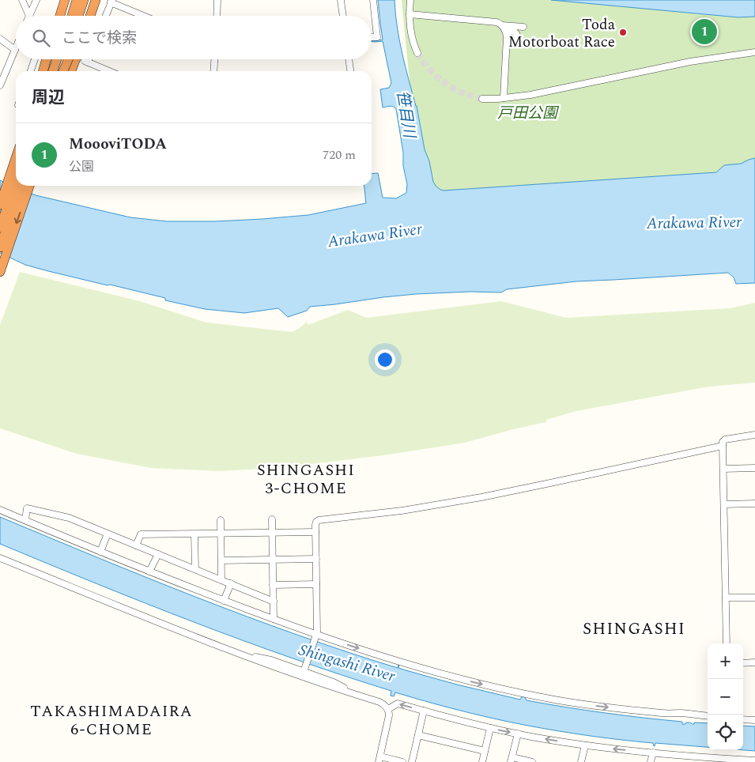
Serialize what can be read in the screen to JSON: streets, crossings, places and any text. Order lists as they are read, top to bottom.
{
  "districts": ["SHINGASHI 3-CHOME", "SHINGASHI", "TAKASHIMADAIRA 6-CHOME"],
  "water": ["笹目川", "Arakawa River", "Shingashi River"],
  "parks": ["戸田公園"],
  "places": ["Toda Motorboat Race"],
  "page": {
    "search": "ここで検索",
    "pins": "1",
    "heading": "周辺",
    "list": [
      {
        "mark": "1",
        "name": "MoooviTODA",
        "note": "公園",
        "value": "720 m"
      }
    ],
    "map_buttons": ["+", "−"]
  }
}
